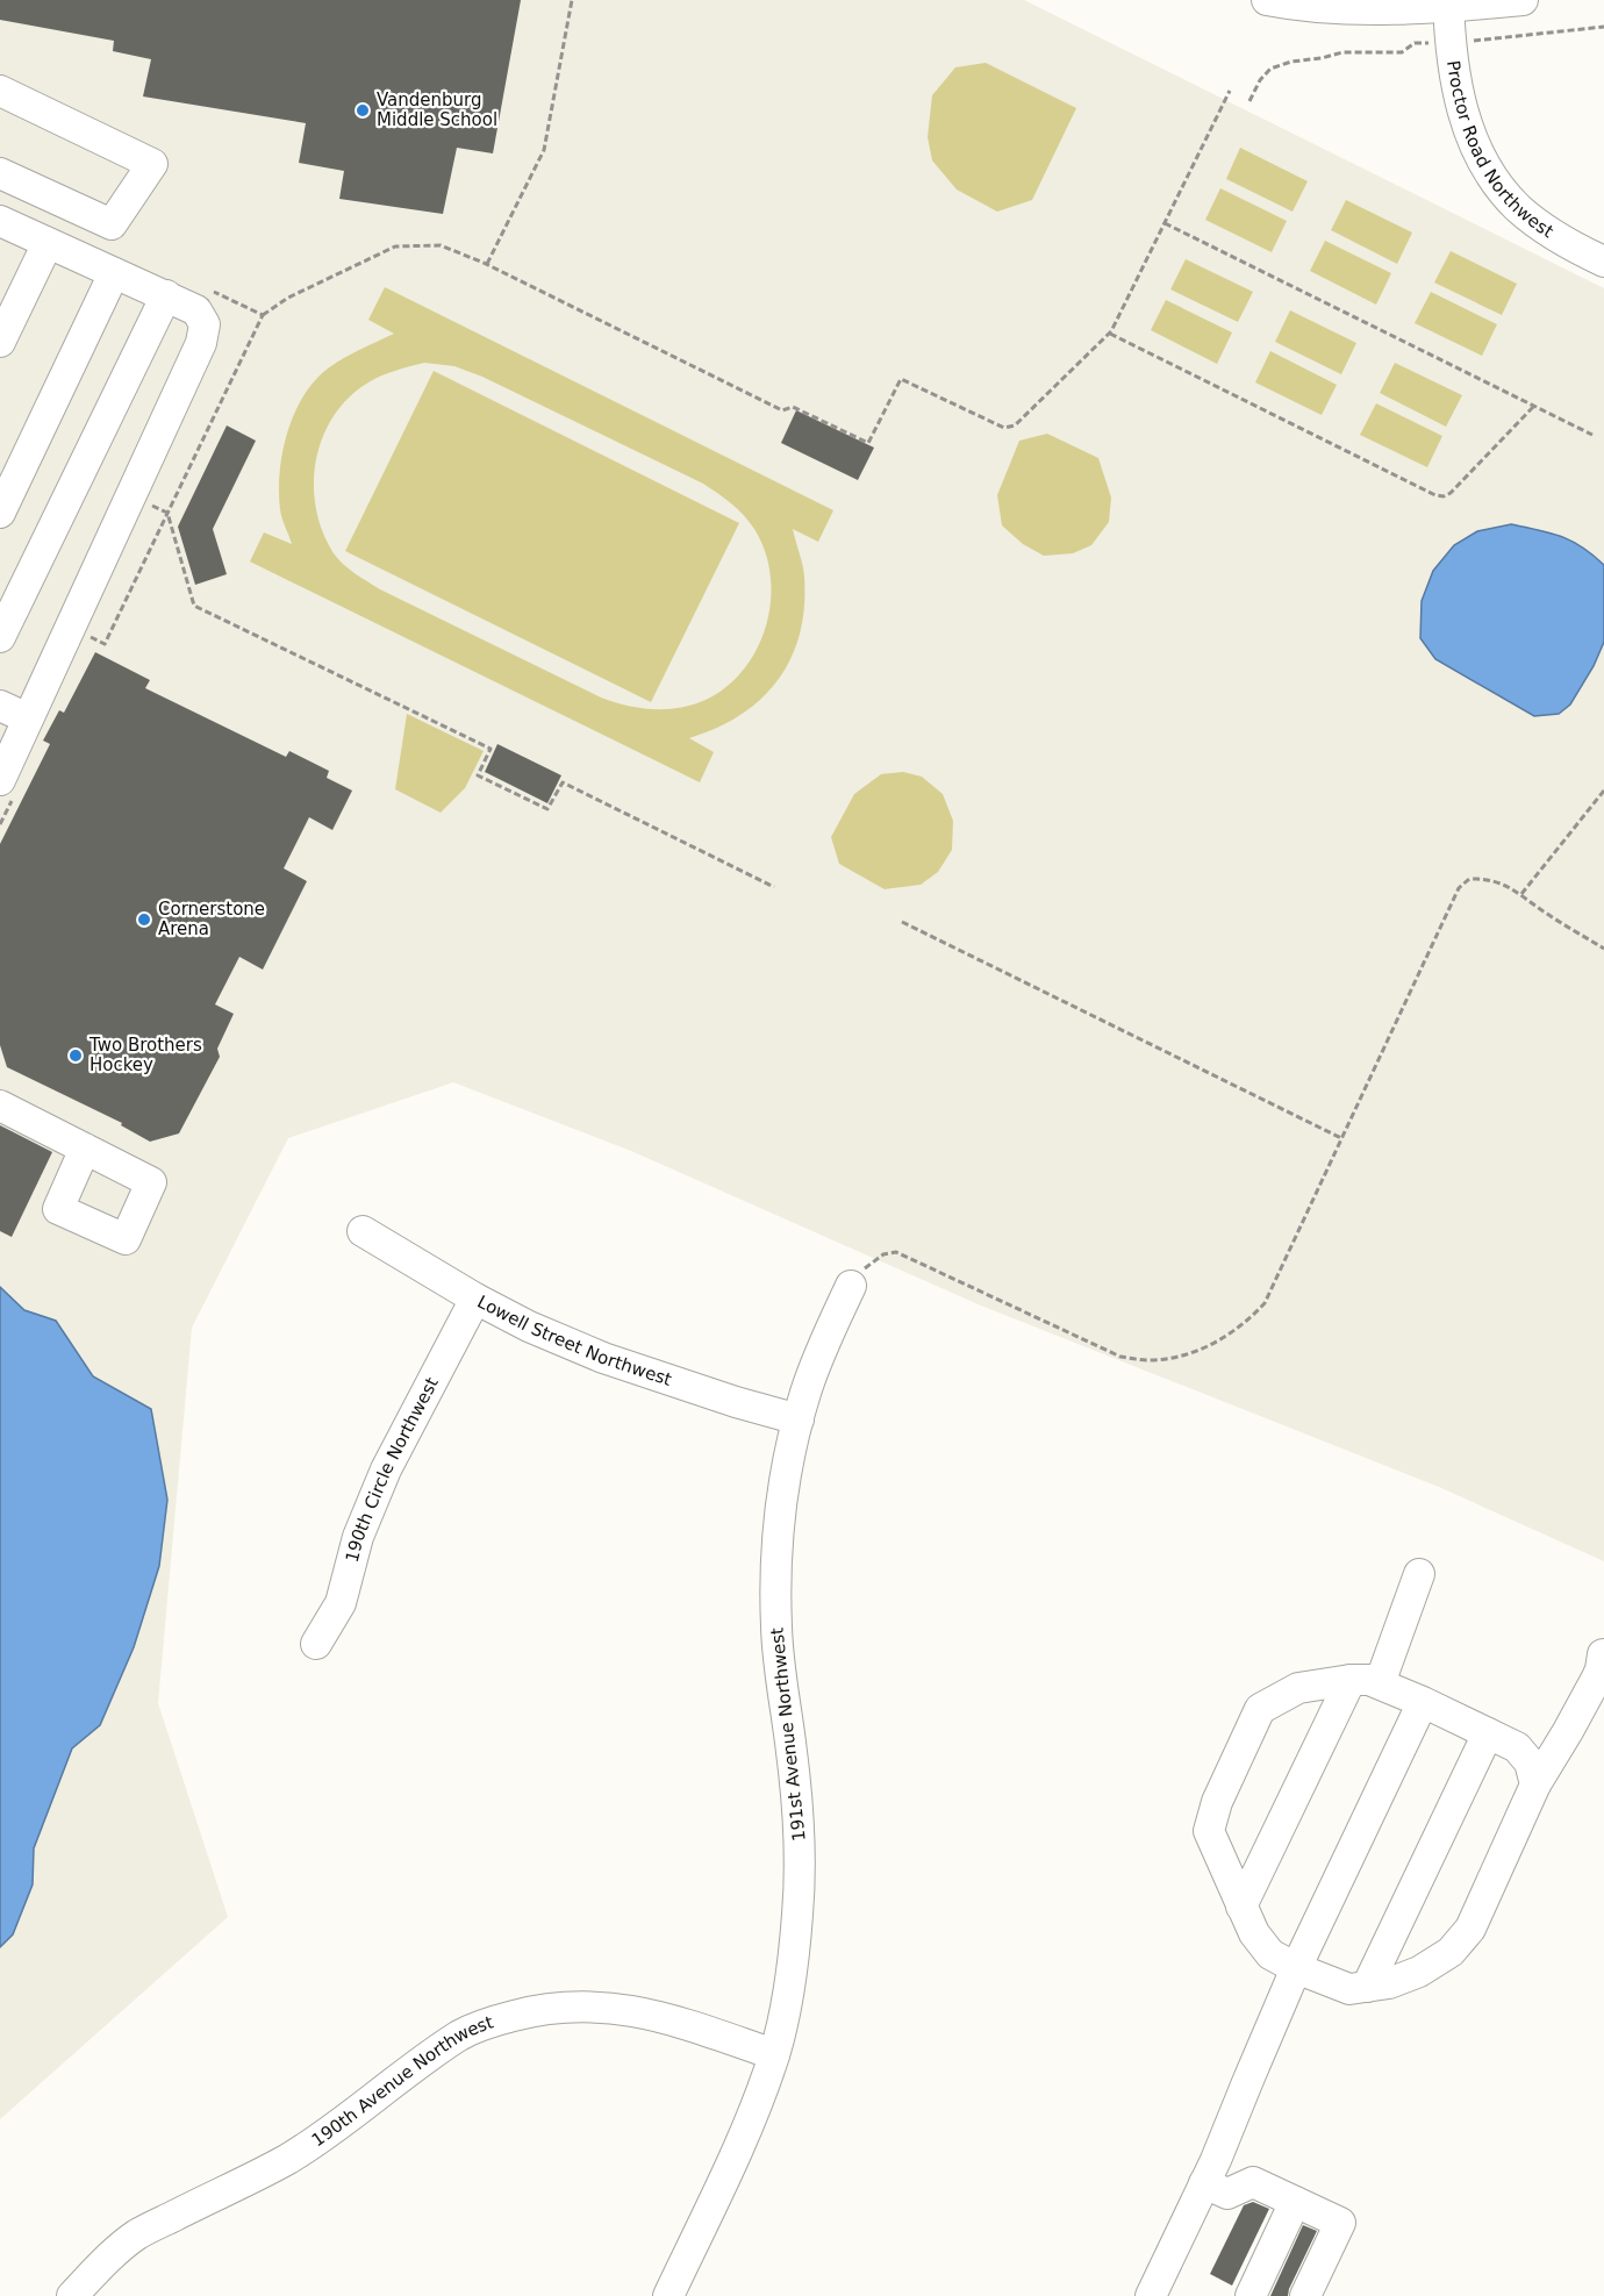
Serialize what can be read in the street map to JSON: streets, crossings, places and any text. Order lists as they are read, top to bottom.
{
  "streets": {
    "street": [
      "Proctor Road Northwest",
      "Lowell Street Northwest",
      "190th Circle Northwest",
      "191st Avenue Northwest",
      "190th Avenue Northwest"
    ]
  },
  "crossings": [
    ["Lowell Street Northwest", "190th Circle Northwest"],
    ["Lowell Street Northwest", "191st Avenue Northwest"],
    ["191st Avenue Northwest", "190th Avenue Northwest"]
  ],
  "places": ["Vandenburg Middle School", "Cornerstone Arena", "Two Brothers Hockey"]
}
